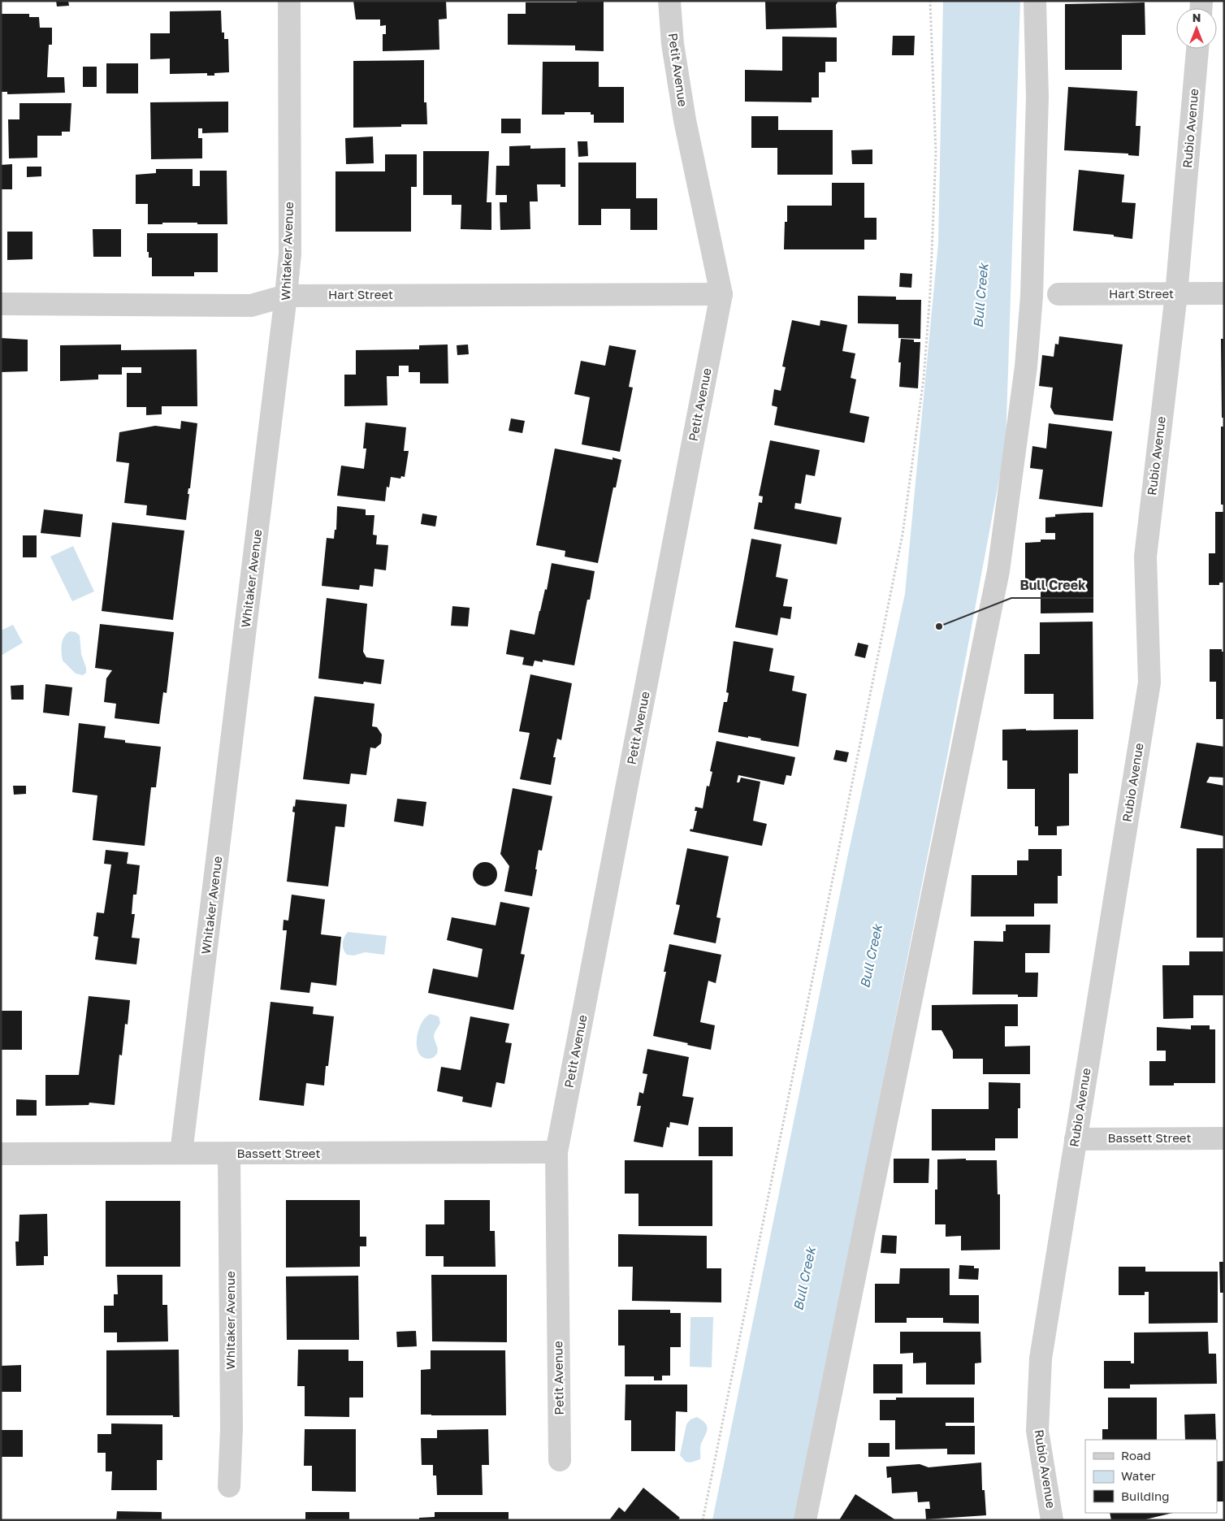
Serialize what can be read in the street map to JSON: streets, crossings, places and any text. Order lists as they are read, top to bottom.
{
  "streets": {
    "street": [
      "Petit Avenue",
      "Rubio Avenue",
      "Whitaker Avenue",
      "Hart Street",
      "Bassett Street"
    ]
  },
  "crossings": [
    ["Petit Avenue", "Hart Street"],
    ["Petit Avenue", "Bassett Street"],
    ["Rubio Avenue", "Hart Street"],
    ["Rubio Avenue", "Bassett Street"],
    ["Whitaker Avenue", "Hart Street"],
    ["Whitaker Avenue", "Bassett Street"]
  ],
  "water": ["Bull Creek"],
  "places": ["Bull Creek"],
  "legend": ["Road", "Water", "Building"],
  "north": "top"
}
